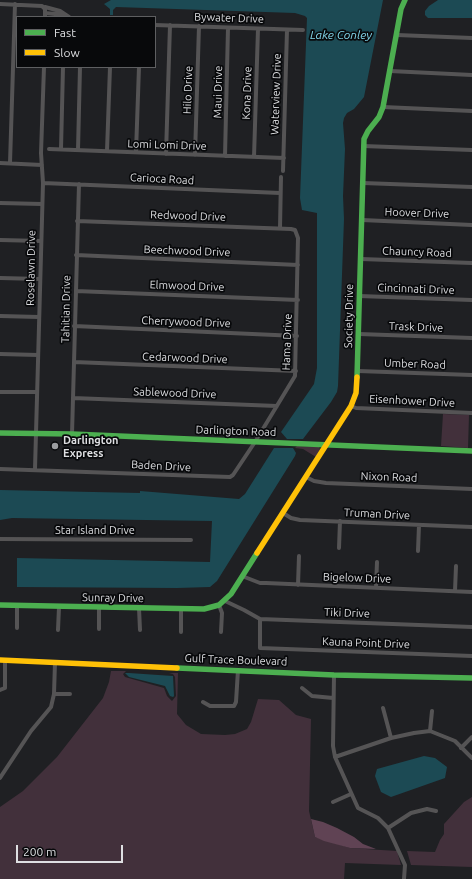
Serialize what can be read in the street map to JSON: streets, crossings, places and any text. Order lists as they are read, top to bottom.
{
  "streets": {
    "street": [
      "Bywater Drive",
      "Hilo Drive",
      "Maui Drive",
      "Kona Drive",
      "Waterview Drive",
      "Lomi Lomi Drive",
      "Carioca Road",
      "Hoover Drive",
      "Redwood Drive",
      "Beechwood Drive",
      "Chauncy Road",
      "Roselawn Drive",
      "Elmwood Drive",
      "Cincinnati Drive",
      "Tahitian Drive",
      "Society Drive",
      "Cherrywood Drive",
      "Trask Drive",
      "Hama Drive",
      "Cedarwood Drive",
      "Umber Road",
      "Sablewood Drive",
      "Eisenhower Drive",
      "Darlington Road",
      "Baden Drive",
      "Nixon Road",
      "Truman Drive",
      "Star Island Drive",
      "Bigelow Drive",
      "Sunray Drive",
      "Tiki Drive",
      "Kauna Point Drive",
      "Gulf Trace Boulevard"
    ]
  },
  "crossings": [
    ["Bywater Drive", "Hilo Drive"],
    ["Bywater Drive", "Maui Drive"],
    ["Bywater Drive", "Kona Drive"],
    ["Bywater Drive", "Waterview Drive"],
    ["Hilo Drive", "Lomi Lomi Drive"],
    ["Maui Drive", "Lomi Lomi Drive"],
    ["Kona Drive", "Lomi Lomi Drive"],
    ["Waterview Drive", "Lomi Lomi Drive"],
    ["Carioca Road", "Roselawn Drive"],
    ["Carioca Road", "Tahitian Drive"],
    ["Hoover Drive", "Society Drive"],
    ["Redwood Drive", "Tahitian Drive"],
    ["Redwood Drive", "Hama Drive"],
    ["Beechwood Drive", "Tahitian Drive"],
    ["Beechwood Drive", "Hama Drive"],
    ["Chauncy Road", "Society Drive"],
    ["Roselawn Drive", "Darlington Road"],
    ["Roselawn Drive", "Baden Drive"],
    ["Elmwood Drive", "Tahitian Drive"],
    ["Elmwood Drive", "Hama Drive"],
    ["Cincinnati Drive", "Society Drive"],
    ["Tahitian Drive", "Cherrywood Drive"],
    ["Tahitian Drive", "Cedarwood Drive"],
    ["Tahitian Drive", "Sablewood Drive"],
    ["Tahitian Drive", "Darlington Road"],
    ["Society Drive", "Trask Drive"],
    ["Society Drive", "Umber Road"],
    ["Society Drive", "Eisenhower Drive"],
    ["Society Drive", "Darlington Road"],
    ["Society Drive", "Nixon Road"],
    ["Society Drive", "Truman Drive"],
    ["Society Drive", "Bigelow Drive"],
    ["Society Drive", "Sunray Drive"],
    ["Society Drive", "Tiki Drive"],
    ["Cherrywood Drive", "Hama Drive"],
    ["Hama Drive", "Cedarwood Drive"],
    ["Hama Drive", "Sablewood Drive"],
    ["Hama Drive", "Darlington Road"],
    ["Hama Drive", "Baden Drive"],
    ["Darlington Road", "Baden Drive"],
    ["Sunray Drive", "Tiki Drive"],
    ["Tiki Drive", "Kauna Point Drive"]
  ],
  "water": ["Lake Conley"],
  "places": ["Darlington Express"],
  "legend": ["Fast", "Slow"],
  "scale_bar": "200 m"
}
